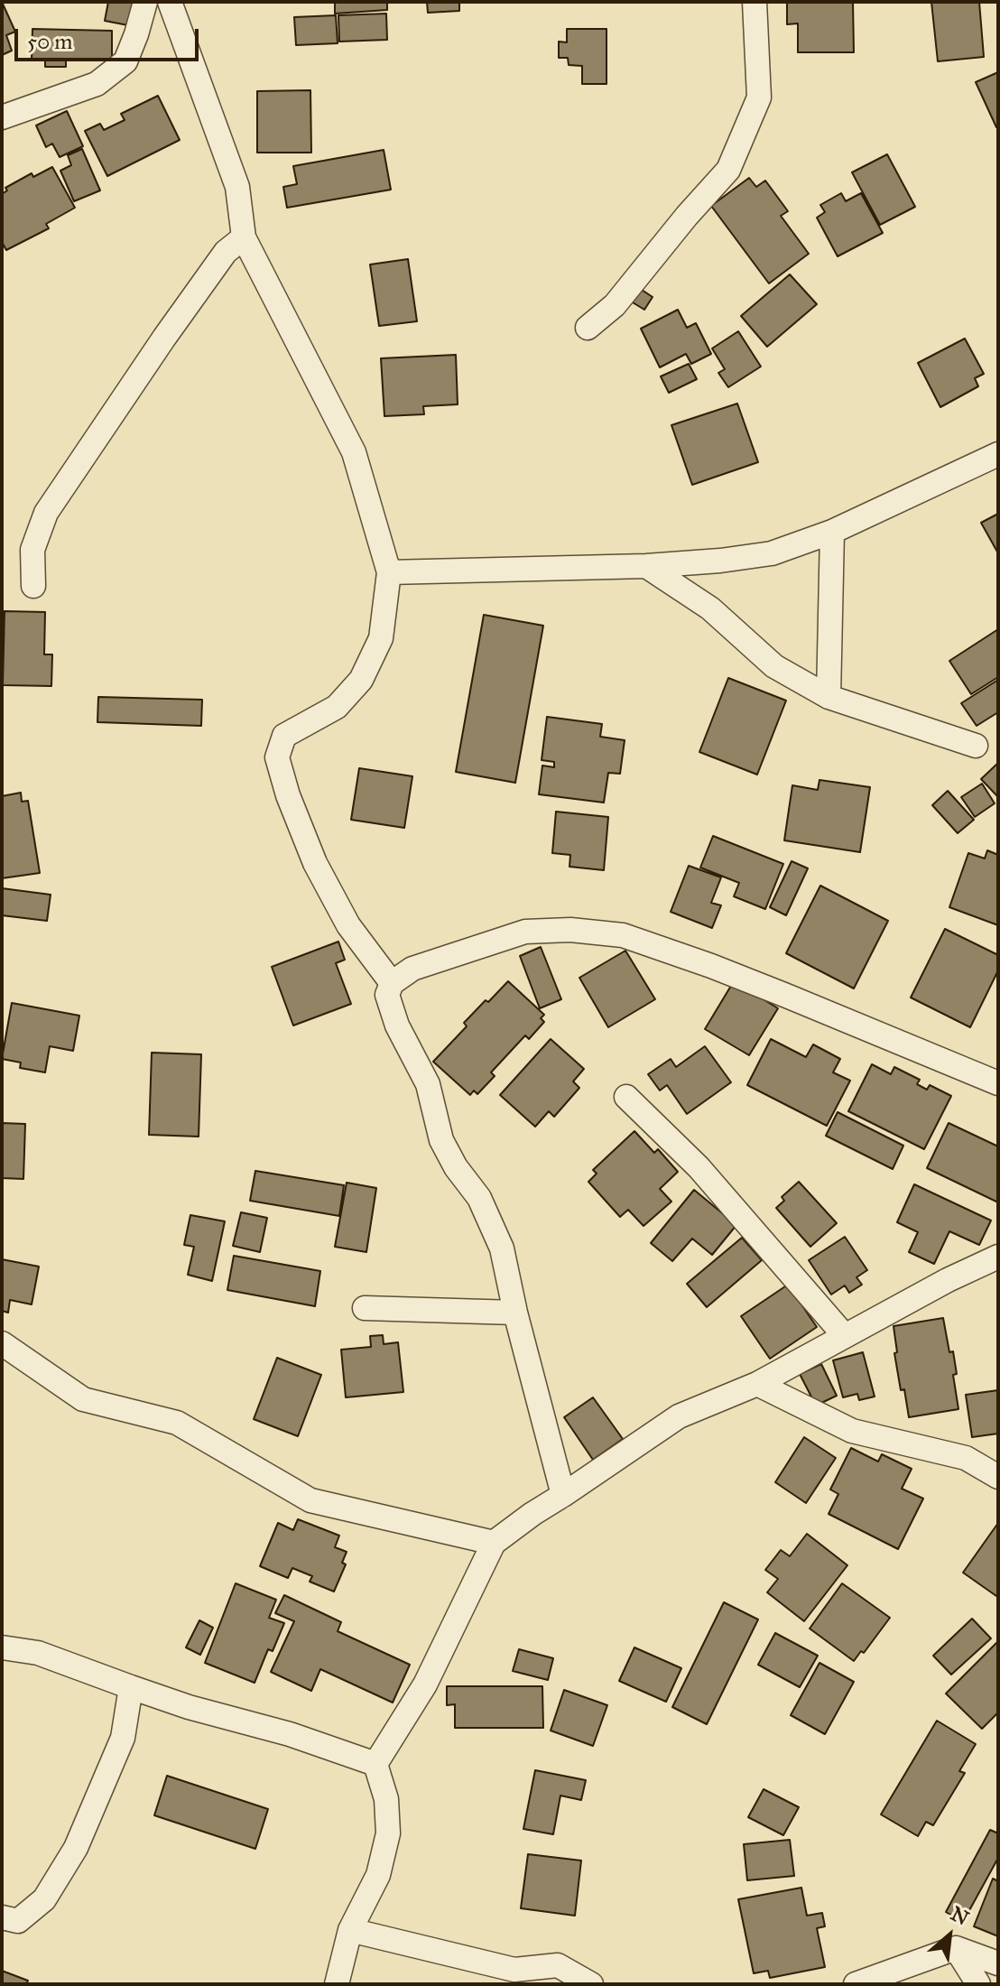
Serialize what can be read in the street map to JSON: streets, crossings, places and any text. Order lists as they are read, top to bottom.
{
  "scale_bar": "50 m",
  "north": "top right"
}
